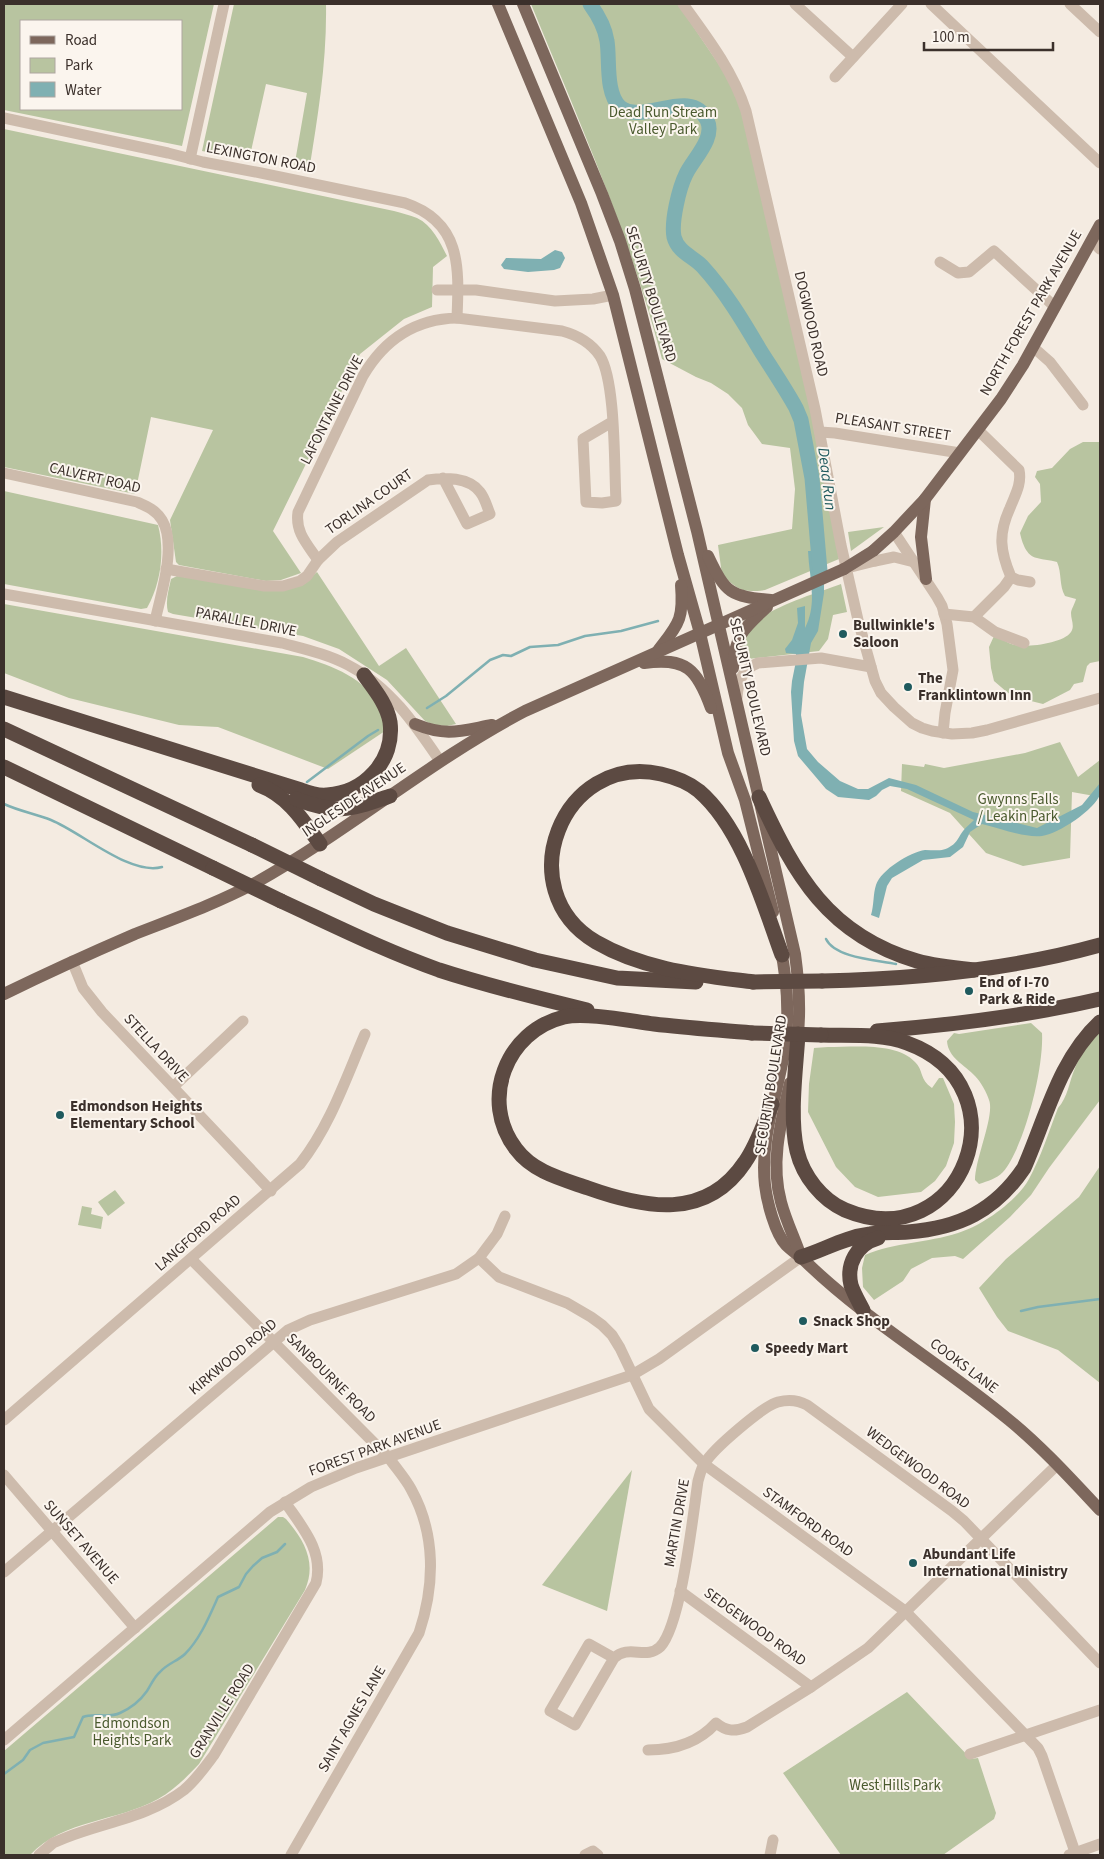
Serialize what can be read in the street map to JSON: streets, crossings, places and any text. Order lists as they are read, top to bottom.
{
  "streets": {
    "main road": [
      "SECURITY BOULEVARD",
      "NORTH FOREST PARK AVENUE",
      "INGLESIDE AVENUE",
      "COOKS LANE"
    ],
    "street": [
      "LEXINGTON ROAD",
      "DOGWOOD ROAD",
      "LAFONTAINE DRIVE",
      "PLEASANT STREET",
      "CALVERT ROAD",
      "TORLINA COURT",
      "PARALLEL DRIVE",
      "STELLA DRIVE",
      "LANGFORD ROAD",
      "KIRKWOOD ROAD",
      "SANBOURNE ROAD",
      "FOREST PARK AVENUE",
      "WEDGEWOOD ROAD",
      "STAMFORD ROAD",
      "MARTIN DRIVE",
      "SUNSET AVENUE",
      "SEDGEWOOD ROAD",
      "GRANVILLE ROAD",
      "SAINT AGNES LANE"
    ]
  },
  "crossings": [
    ["SECURITY BOULEVARD", "NORTH FOREST PARK AVENUE"],
    ["SECURITY BOULEVARD", "INGLESIDE AVENUE"],
    ["SECURITY BOULEVARD", "COOKS LANE"],
    ["SECURITY BOULEVARD", "FOREST PARK AVENUE"],
    ["NORTH FOREST PARK AVENUE", "PLEASANT STREET"],
    ["NORTH FOREST PARK AVENUE", "INGLESIDE AVENUE"],
    ["DOGWOOD ROAD", "PLEASANT STREET"],
    ["LAFONTAINE DRIVE", "TORLINA COURT"],
    ["CALVERT ROAD", "TORLINA COURT"],
    ["CALVERT ROAD", "PARALLEL DRIVE"],
    ["PARALLEL DRIVE", "INGLESIDE AVENUE"],
    ["INGLESIDE AVENUE", "STELLA DRIVE"],
    ["STELLA DRIVE", "LANGFORD ROAD"],
    ["LANGFORD ROAD", "SANBOURNE ROAD"],
    ["KIRKWOOD ROAD", "SANBOURNE ROAD"],
    ["KIRKWOOD ROAD", "STAMFORD ROAD"],
    ["KIRKWOOD ROAD", "SUNSET AVENUE"],
    ["COOKS LANE", "FOREST PARK AVENUE"],
    ["SANBOURNE ROAD", "FOREST PARK AVENUE"],
    ["SANBOURNE ROAD", "SAINT AGNES LANE"],
    ["FOREST PARK AVENUE", "STAMFORD ROAD"],
    ["FOREST PARK AVENUE", "SUNSET AVENUE"],
    ["FOREST PARK AVENUE", "GRANVILLE ROAD"],
    ["WEDGEWOOD ROAD", "MARTIN DRIVE"],
    ["STAMFORD ROAD", "MARTIN DRIVE"],
    ["MARTIN DRIVE", "SEDGEWOOD ROAD"]
  ],
  "water": ["Dead Run"],
  "parks": [
    "Dead Run Stream Valley Park",
    "Gwynns Falls / Leakin Park",
    "Edmondson Heights Park",
    "West Hills Park"
  ],
  "places": [
    "Bullwinkle's Saloon",
    "The Franklintown Inn",
    "End of I-70 Park & Ride",
    "Edmondson Heights Elementary School",
    "Snack Shop",
    "Speedy Mart",
    "Abundant Life International Ministry"
  ],
  "legend": ["Road", "Park", "Water"],
  "scale_bar": "100 m"
}
